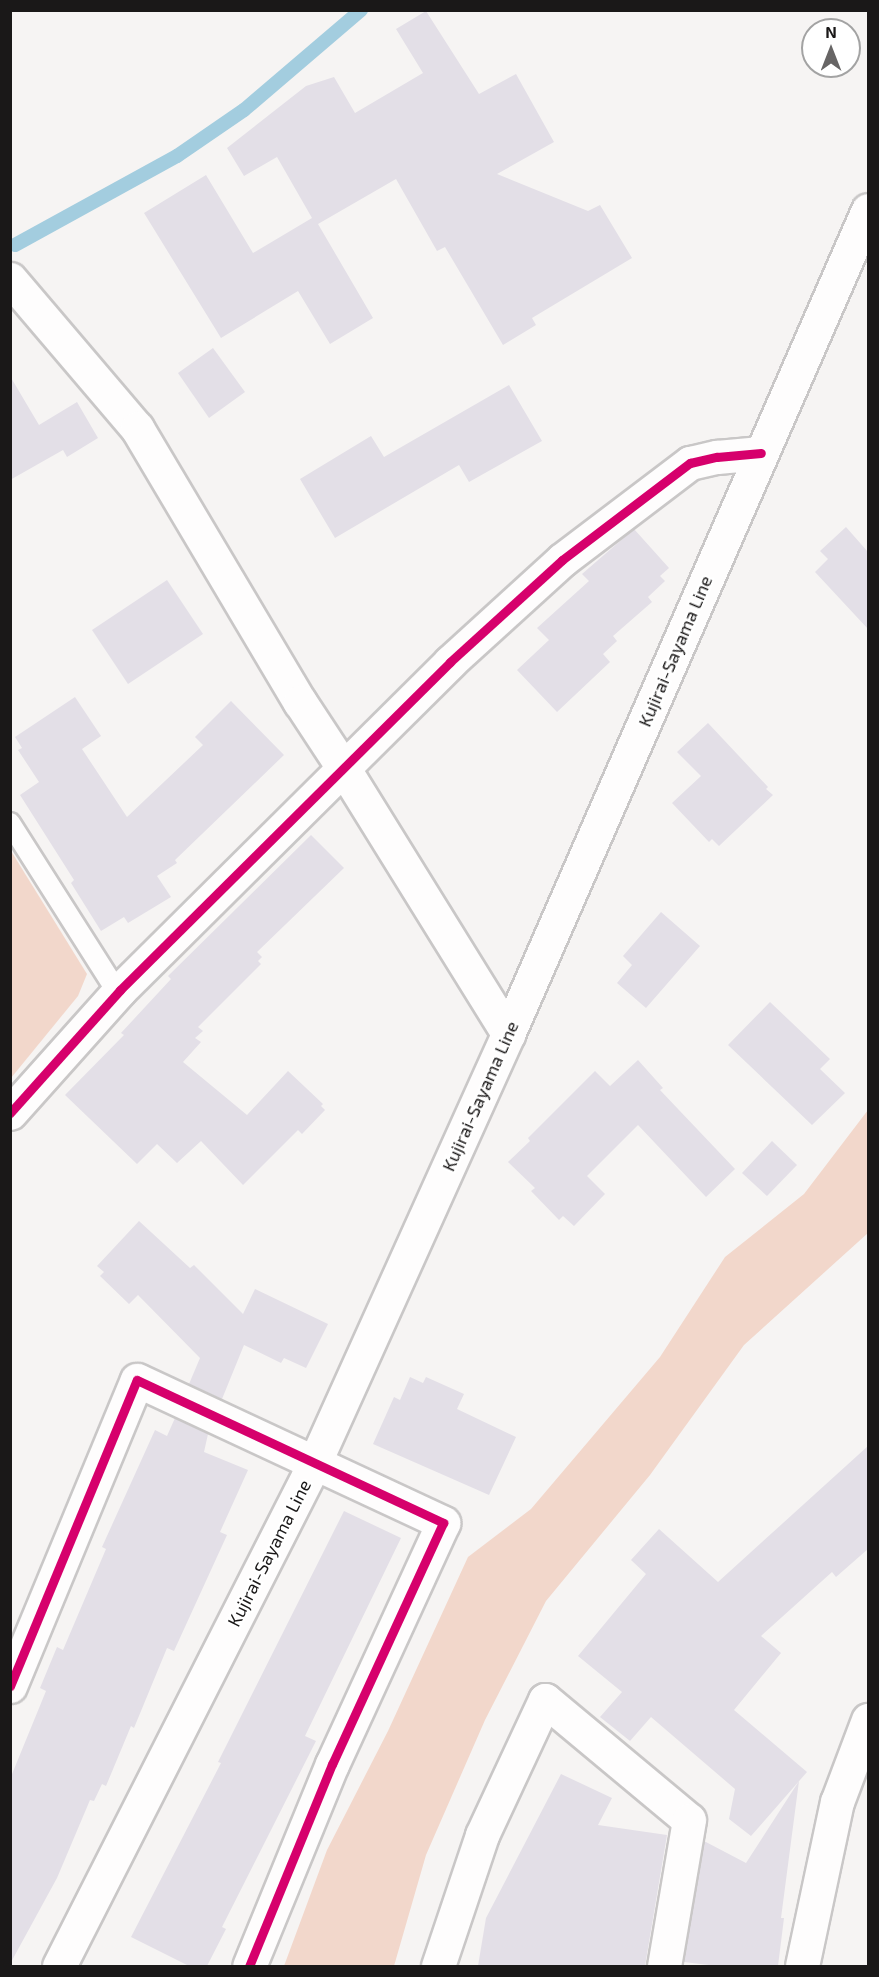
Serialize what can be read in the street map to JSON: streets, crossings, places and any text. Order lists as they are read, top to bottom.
{
  "streets": {
    "street": ["Kujirai-Sayama Line"]
  },
  "north": "top"
}
